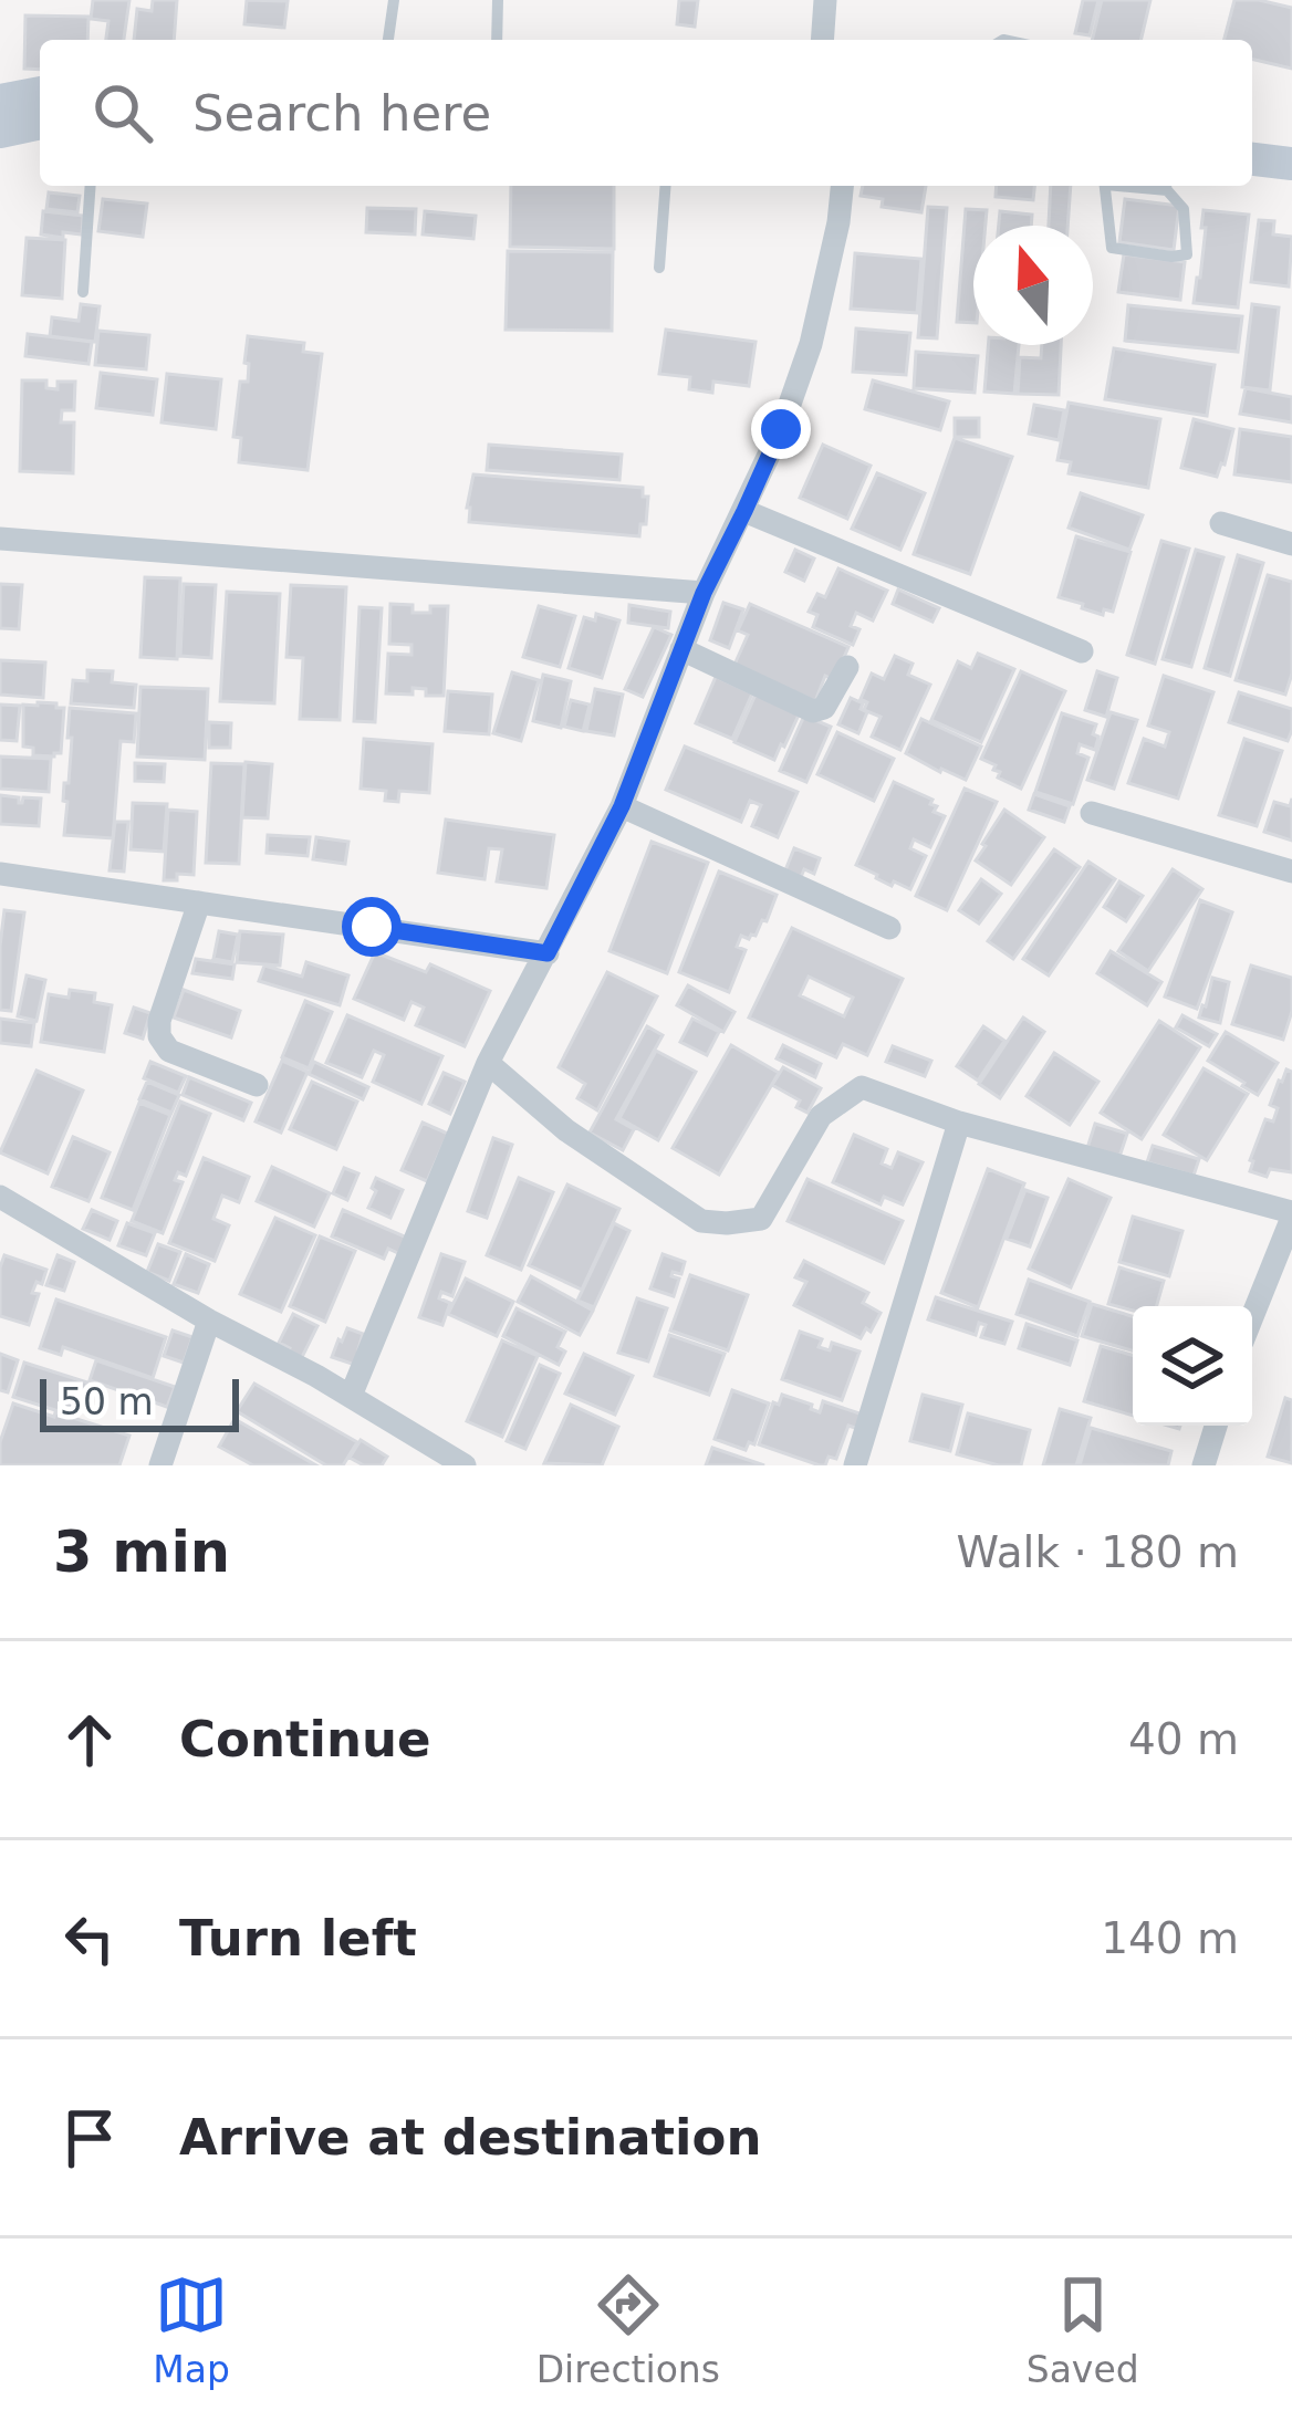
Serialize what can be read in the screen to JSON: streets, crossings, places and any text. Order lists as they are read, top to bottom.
{
  "scale_bar": "50 m",
  "north": "top",
  "page": {
    "search": "Search here",
    "scale": "50 m",
    "heading": ["3 min", "Walk · 180 m"],
    "list": [
      ["Continue", "40 m"],
      ["Turn left", "140 m"],
      "Arrive at destination"
    ],
    "nav": ["Map", "Directions", "Saved"]
  }
}
